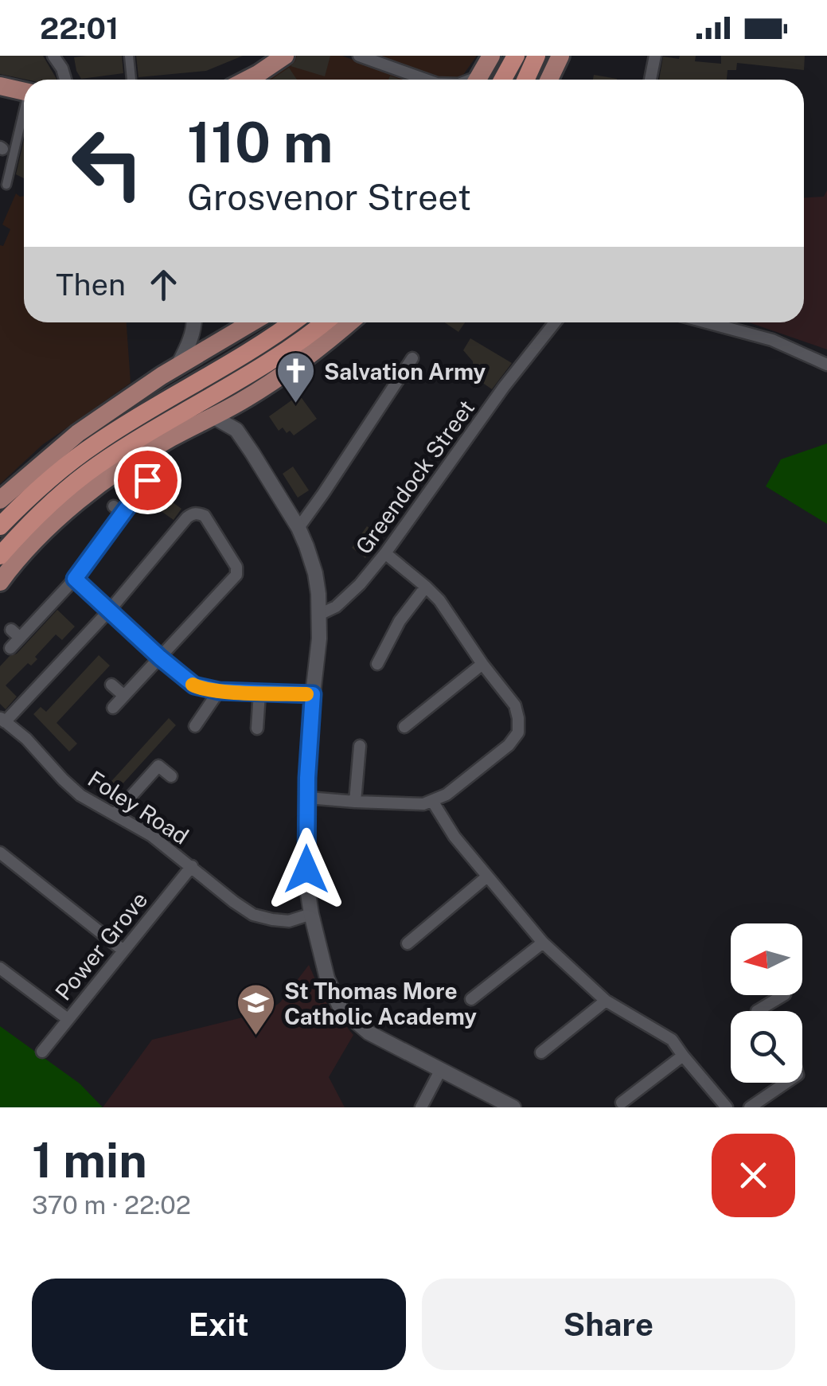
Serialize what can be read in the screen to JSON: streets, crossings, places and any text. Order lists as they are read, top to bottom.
{
  "streets": {
    "street": ["Greendock Street", "Foley Road", "Power Grove"]
  },
  "crossings": [
    ["Foley Road", "Power Grove"]
  ],
  "places": {
    "church": ["Salvation Army"],
    "school or university": ["St Thomas More Catholic Academy"]
  },
  "north": "left",
  "page": {
    "status": "22:01",
    "turn": ["110 m", "Grosvenor Street"],
    "then": "Then",
    "heading": ["1 min", "370 m · 22:02"],
    "buttons": ["Exit", "Share"]
  }
}
